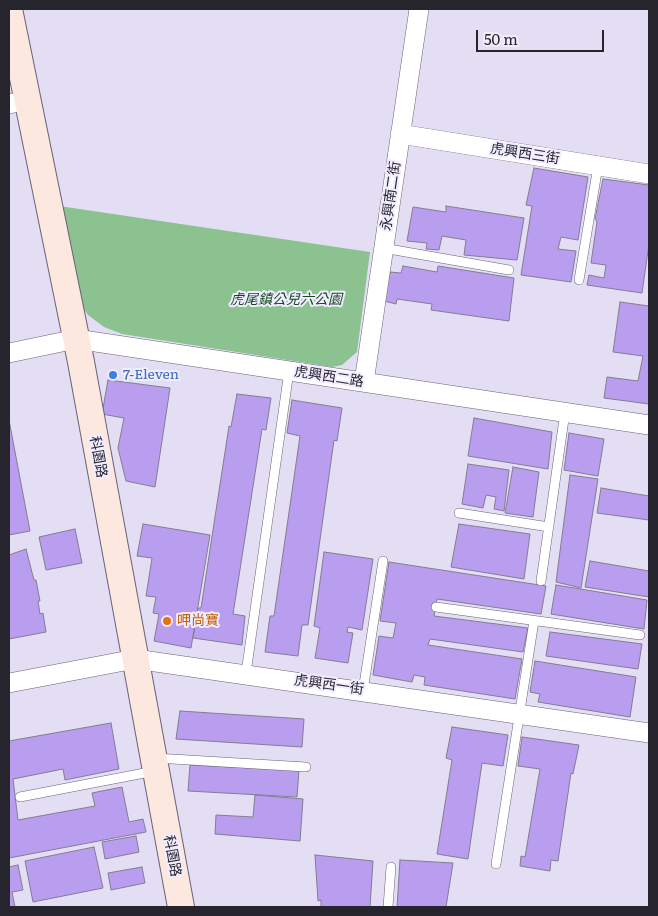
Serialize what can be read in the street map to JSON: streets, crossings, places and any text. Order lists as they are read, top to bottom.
{
  "streets": {
    "street": [
      "虎興西三街",
      "永興南二街",
      "虎興西二路",
      "科園路",
      "虎興西一街"
    ]
  },
  "crossings": [
    ["虎興西三街", "永興南二街"],
    ["永興南二街", "虎興西二路"],
    ["虎興西二路", "科園路"],
    ["科園路", "虎興西一街"]
  ],
  "parks": ["虎尾鎮公兒六公園"],
  "places": ["7-Eleven", "呷尚寶"],
  "scale_bar": "50 m"
}
